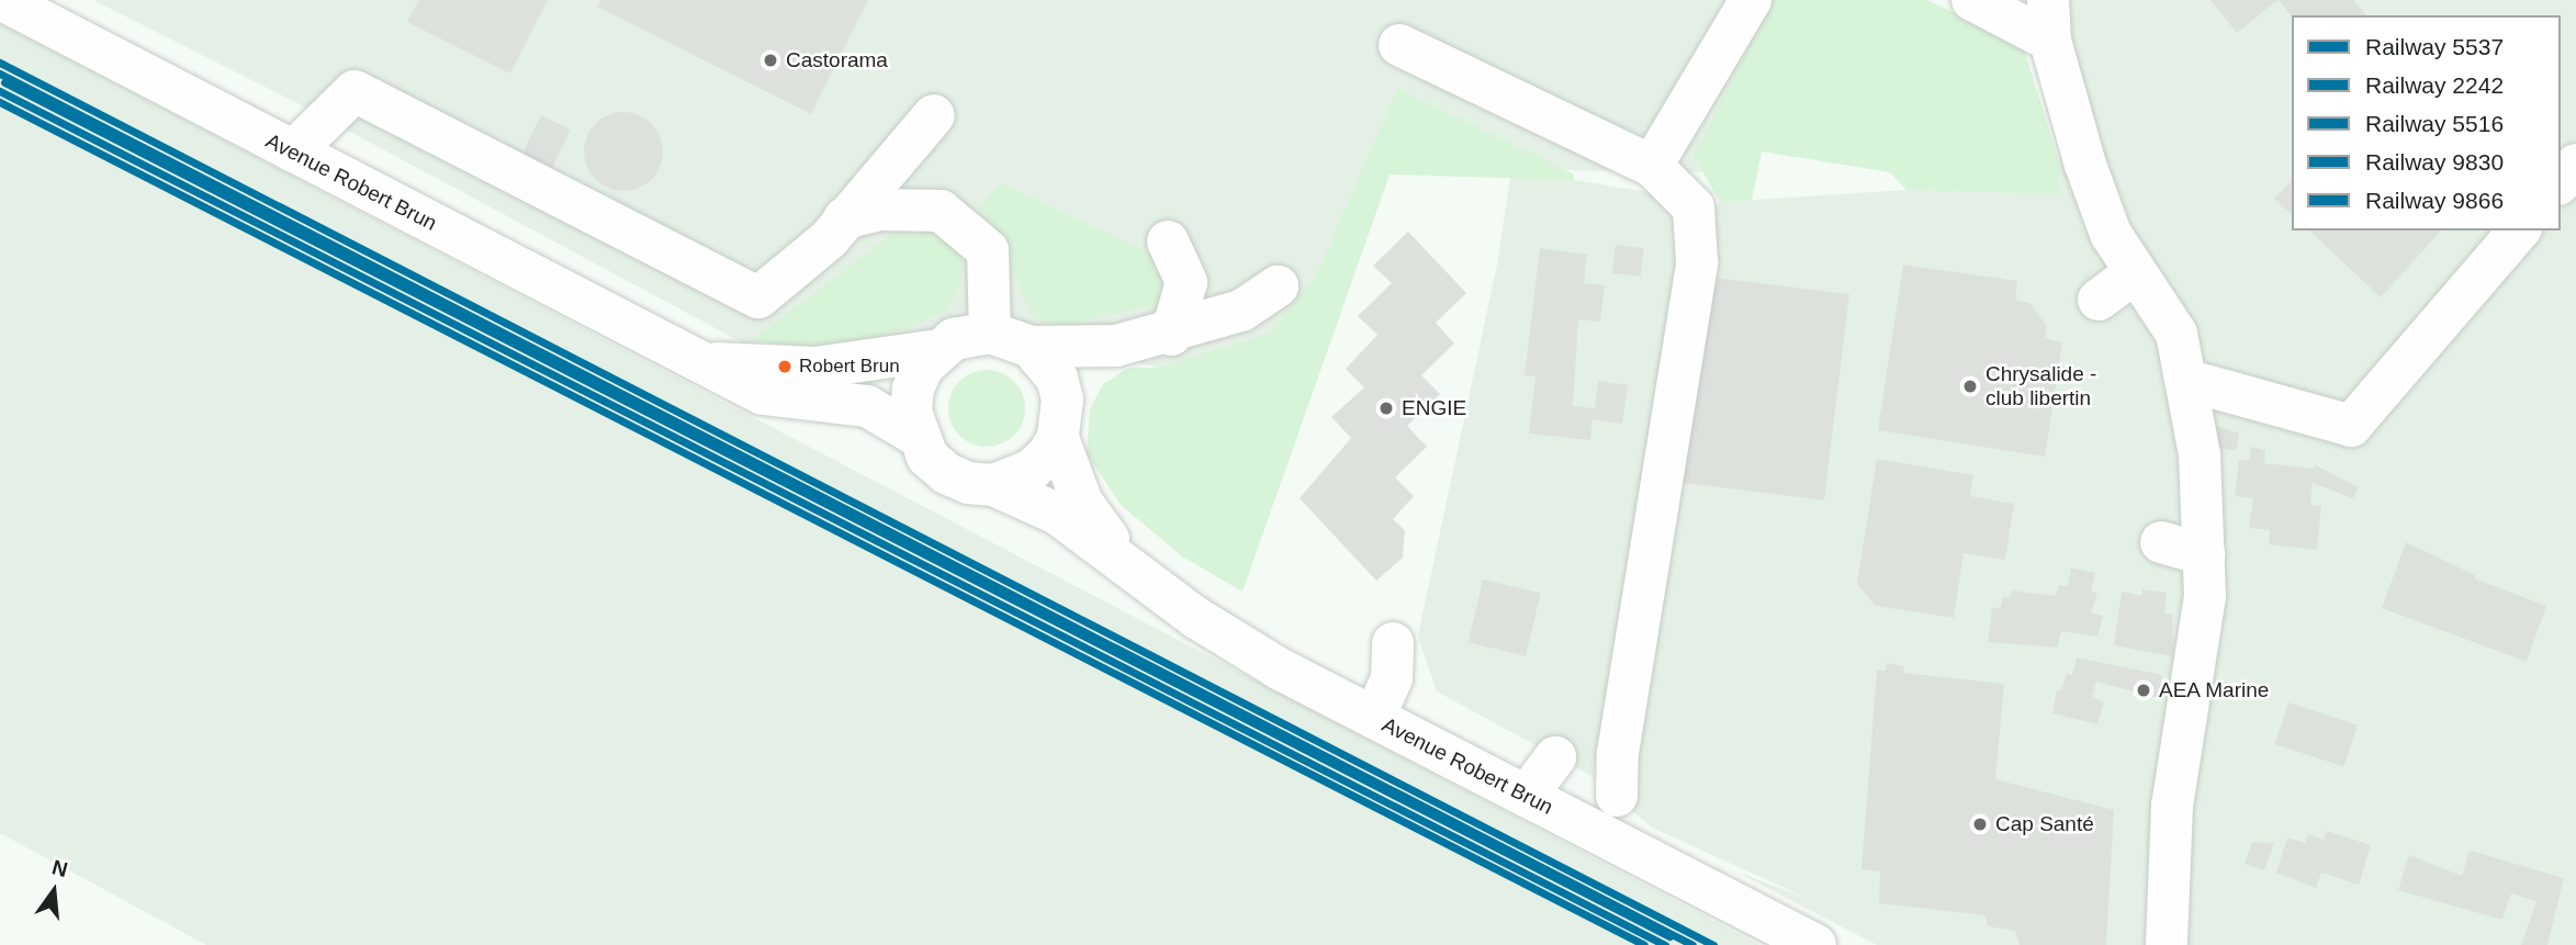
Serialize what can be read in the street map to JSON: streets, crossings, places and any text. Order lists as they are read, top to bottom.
{
  "streets": {
    "street": ["Avenue Robert Brun"]
  },
  "places": [
    "Castorama",
    "Robert Brun",
    "Chrysalide - club libertin",
    "ENGIE",
    "AEA Marine",
    "Cap Santé"
  ],
  "lines": [
    "rail line 5537",
    "rail line 9830",
    "rail line 9866",
    "rail line 2242",
    "rail line 5516"
  ],
  "legend": [
    "Railway 5537",
    "Railway 2242",
    "Railway 5516",
    "Railway 9830",
    "Railway 9866"
  ],
  "north": "top"
}
